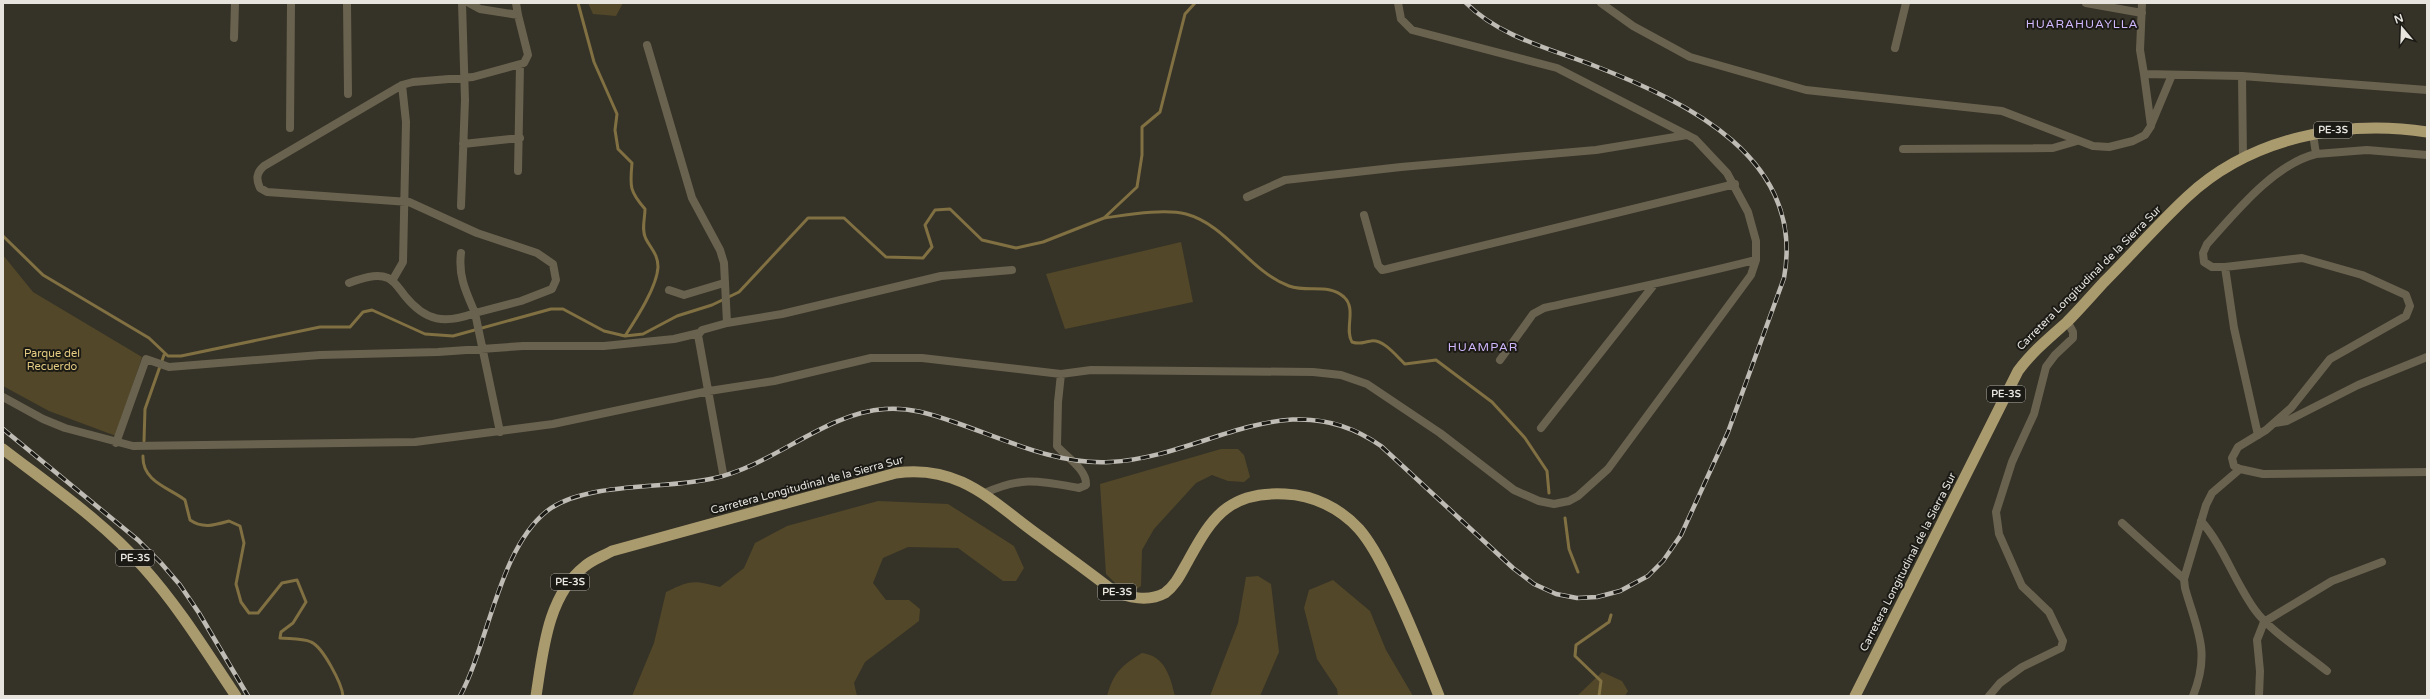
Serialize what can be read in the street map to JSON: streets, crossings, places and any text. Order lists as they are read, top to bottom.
{
  "streets": {
    "highway": ["PE-3S", "Carretera Longitudinal de la Sierra Sur"]
  },
  "districts": ["HUARAHUAYLLA", "HUAMPAR"],
  "parks": ["Parque del Recuerdo"],
  "north": "top"
}
